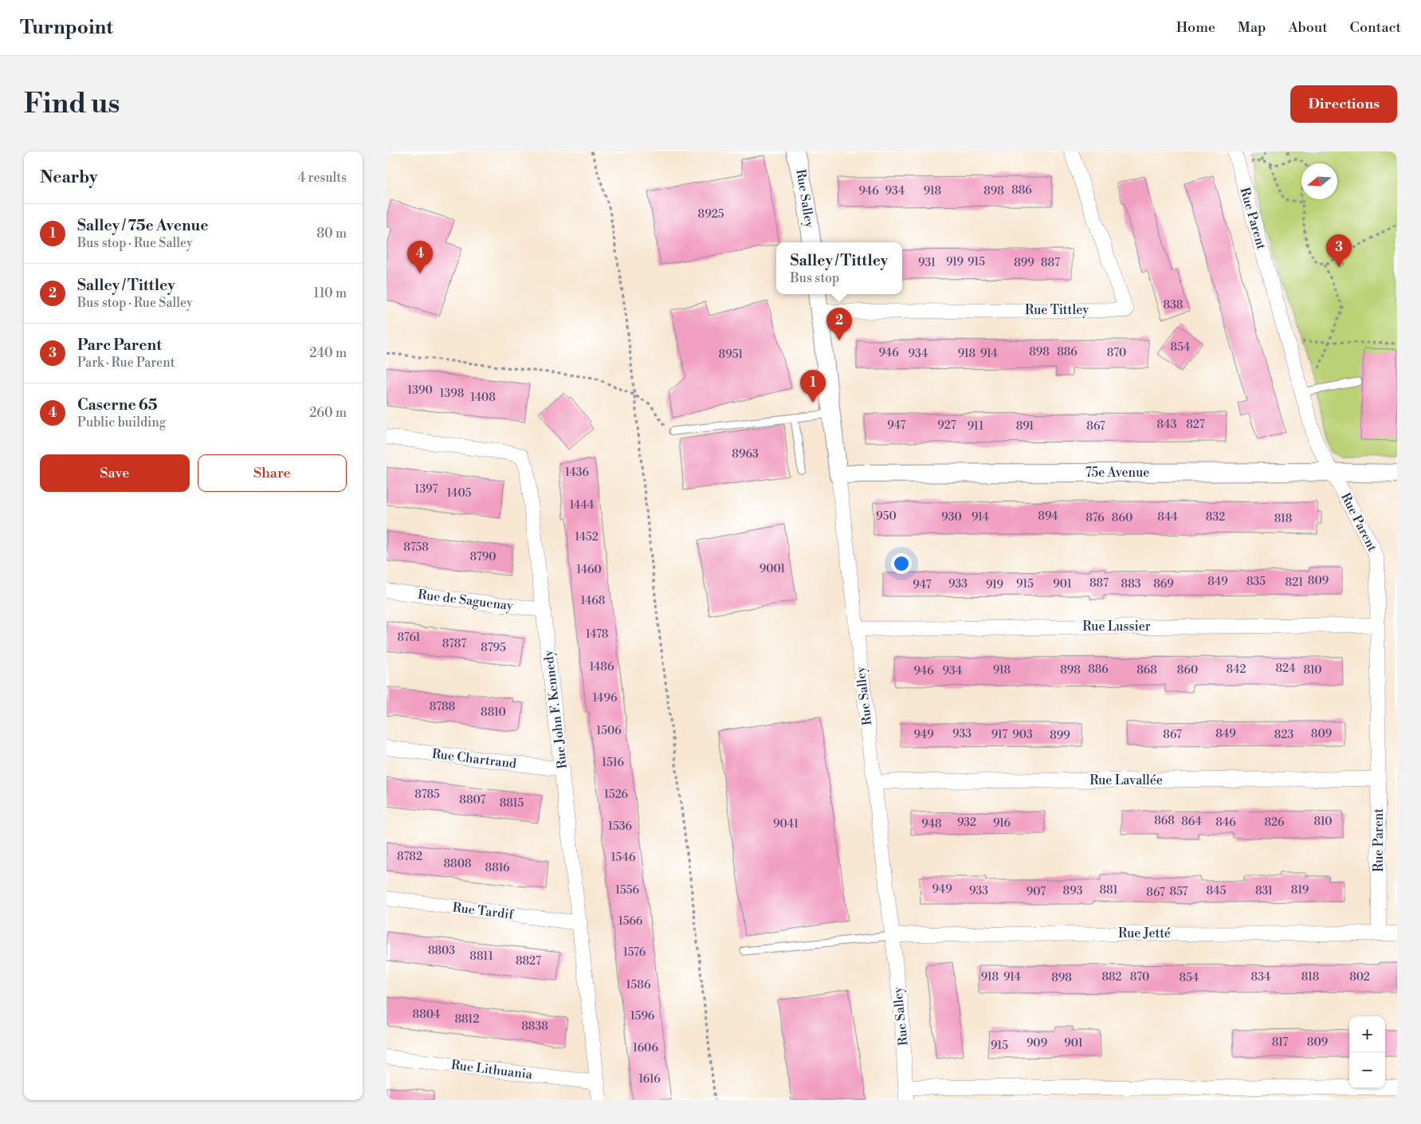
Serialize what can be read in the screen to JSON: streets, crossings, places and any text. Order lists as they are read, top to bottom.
{
  "streets": {
    "street": [
      "Rue Salley",
      "Rue Parent",
      "Rue Tittley",
      "75e Avenue",
      "Rue de Saguenay",
      "Rue Lussier",
      "Rue John F. Kennedy",
      "Rue Chartrand",
      "Rue Lavallée",
      "Rue Tardif",
      "Rue Jetté",
      "Rue Lithuania"
    ]
  },
  "crossings": [
    ["Rue Salley", "Rue Tittley"],
    ["Rue Salley", "75e Avenue"],
    ["Rue Salley", "Rue Lussier"],
    ["Rue Salley", "Rue Lavallée"],
    ["Rue Salley", "Rue Jetté"],
    ["Rue Parent", "75e Avenue"],
    ["Rue Parent", "Rue Lussier"],
    ["Rue Parent", "Rue Lavallée"],
    ["Rue Parent", "Rue Jetté"],
    ["Rue de Saguenay", "Rue John F. Kennedy"],
    ["Rue John F. Kennedy", "Rue Chartrand"],
    ["Rue John F. Kennedy", "Rue Tardif"],
    ["Rue John F. Kennedy", "Rue Lithuania"]
  ],
  "house_numbers": [
    "886",
    "946",
    "934",
    "918",
    "898",
    "8925",
    "919",
    "915",
    "931",
    "899",
    "887",
    "838",
    "854",
    "898",
    "886",
    "946",
    "870",
    "934",
    "918",
    "914",
    "8951",
    "1390",
    "1398",
    "1408",
    "843",
    "827",
    "947",
    "927",
    "911",
    "891",
    "867",
    "8963",
    "1436",
    "1397",
    "1405",
    "1444",
    "950",
    "894",
    "930",
    "914",
    "844",
    "832",
    "876",
    "860",
    "818",
    "1452",
    "8758",
    "8790",
    "9001",
    "1460",
    "809",
    "849",
    "835",
    "821",
    "887",
    "933",
    "915",
    "901",
    "883",
    "869",
    "947",
    "919",
    "1468",
    "1478",
    "8761",
    "8787",
    "8795",
    "1486",
    "824",
    "886",
    "842",
    "918",
    "898",
    "868",
    "860",
    "810",
    "946",
    "934",
    "1496",
    "8788",
    "8810",
    "1506",
    "933",
    "849",
    "809",
    "949",
    "917",
    "903",
    "867",
    "823",
    "899",
    "1516",
    "8785",
    "1526",
    "8807",
    "8815",
    "868",
    "864",
    "810",
    "932",
    "846",
    "826",
    "916",
    "9041",
    "948",
    "1536",
    "8782",
    "1546",
    "8808",
    "8816",
    "949",
    "1556",
    "881",
    "819",
    "933",
    "893",
    "845",
    "831",
    "907",
    "857",
    "867",
    "1566",
    "8803",
    "1576",
    "8811",
    "8827",
    "918",
    "914",
    "882",
    "870",
    "834",
    "818",
    "802",
    "898",
    "854",
    "1586",
    "8804",
    "1596",
    "8812",
    "8838",
    "817",
    "809",
    "909",
    "901",
    "915",
    "1606",
    "1616"
  ],
  "north": "left",
  "page": {
    "header": "Turnpoint",
    "nav": [
      "Home",
      "Map",
      "About",
      "Contact"
    ],
    "buttons": [
      "Directions",
      ["Save", "Share"]
    ],
    "title": "Find us",
    "heading": ["Nearby", "4 results"],
    "list": [
      {
        "mark": "1",
        "name": "Salley / 75e Avenue",
        "note": "Bus stop · Rue Salley",
        "value": "80 m"
      },
      {
        "mark": "2",
        "name": "Salley / Tittley",
        "note": "Bus stop · Rue Salley",
        "value": "110 m"
      },
      {
        "mark": "3",
        "name": "Parc Parent",
        "note": "Park · Rue Parent",
        "value": "240 m"
      },
      {
        "mark": "4",
        "name": "Caserne 65",
        "note": "Public building",
        "value": "260 m"
      }
    ],
    "pins": [
      "3",
      "4",
      "2",
      "1"
    ],
    "popup": ["Salley / Tittley", "Bus stop"],
    "map_buttons": ["+", "−"]
  }
}
